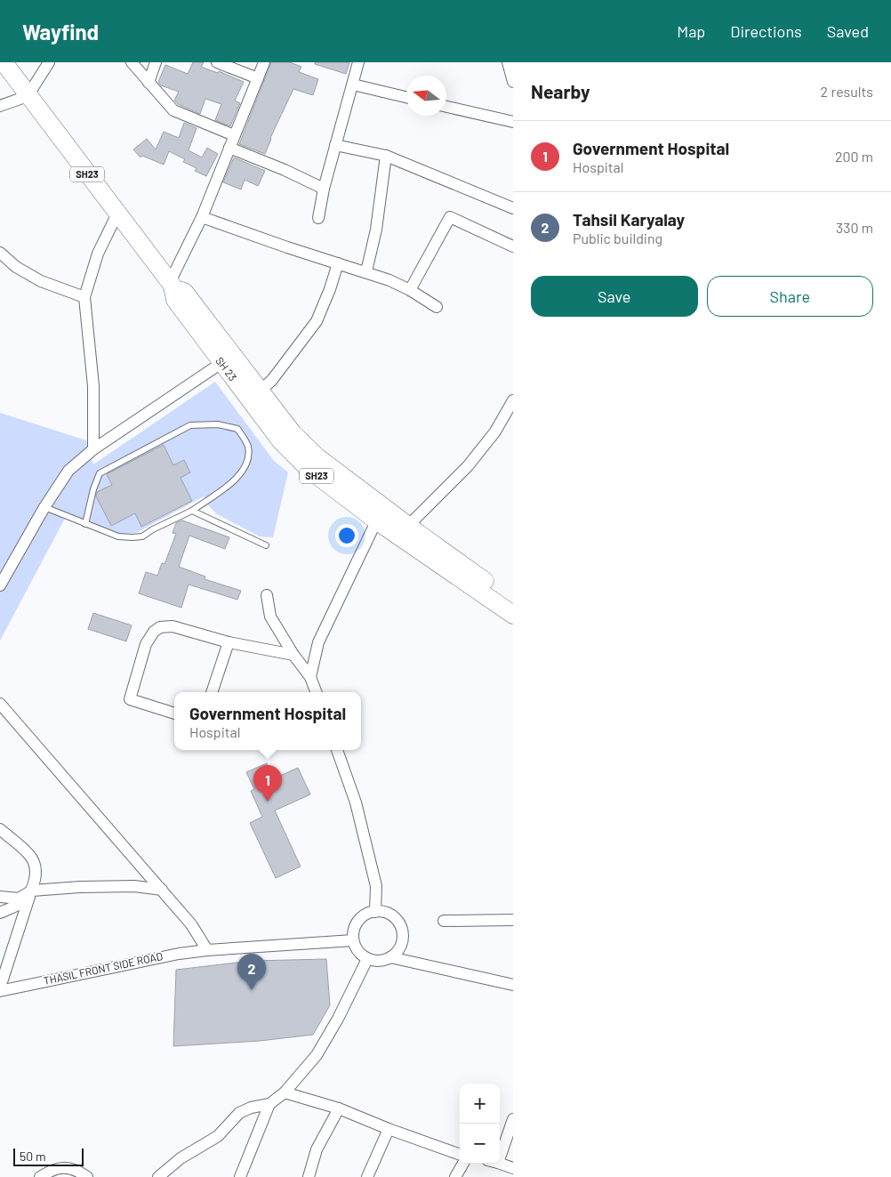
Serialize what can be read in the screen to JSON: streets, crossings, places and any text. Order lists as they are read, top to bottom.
{
  "streets": {
    "main road": ["SH23", "SH 23"],
    "street": ["THASIL FRONT SIDE ROAD"]
  },
  "scale_bar": "50 m",
  "north": "left",
  "page": {
    "header": "Wayfind",
    "nav": ["Map", "Directions", "Saved"],
    "heading": ["Nearby", "2 results"],
    "list": [
      {
        "mark": "1",
        "name": "Government Hospital",
        "note": "Hospital",
        "value": "200 m"
      },
      {
        "mark": "2",
        "name": "Tahsil Karyalay",
        "note": "Public building",
        "value": "330 m"
      }
    ],
    "buttons": ["Save", "Share"],
    "popup": ["Government Hospital", "Hospital"],
    "pins": ["1", "2"],
    "map_buttons": ["+", "−"],
    "scale": "50 m"
  }
}
